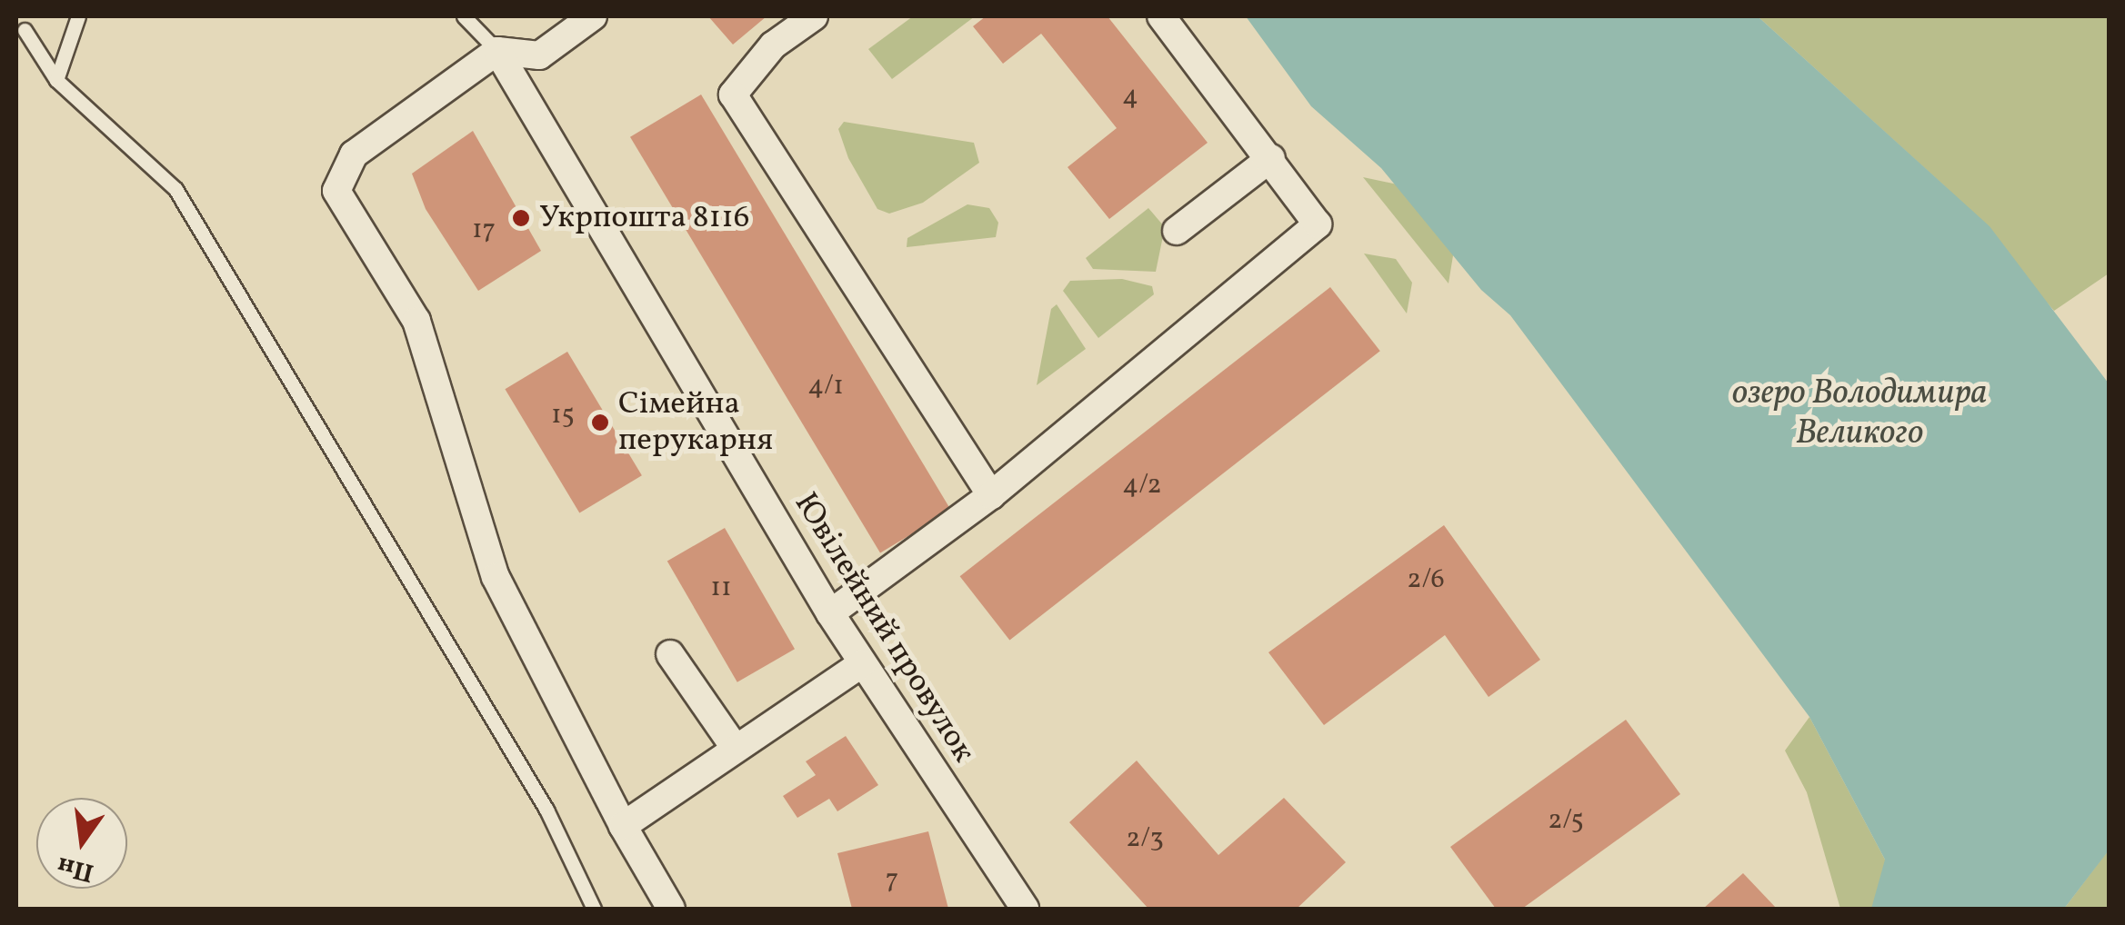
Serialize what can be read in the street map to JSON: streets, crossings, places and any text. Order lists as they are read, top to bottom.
{
  "streets": {
    "street": ["Ювілейний провулок"]
  },
  "water": ["озеро Володимира Великого"],
  "places": ["Укрпошта 8116", "Сімейна перукарня"],
  "house_numbers": [
    "4",
    "17",
    "4/1",
    "15",
    "4/2",
    "2/6",
    "11",
    "2/5",
    "2/3",
    "7"
  ],
  "north": "bottom"
}
